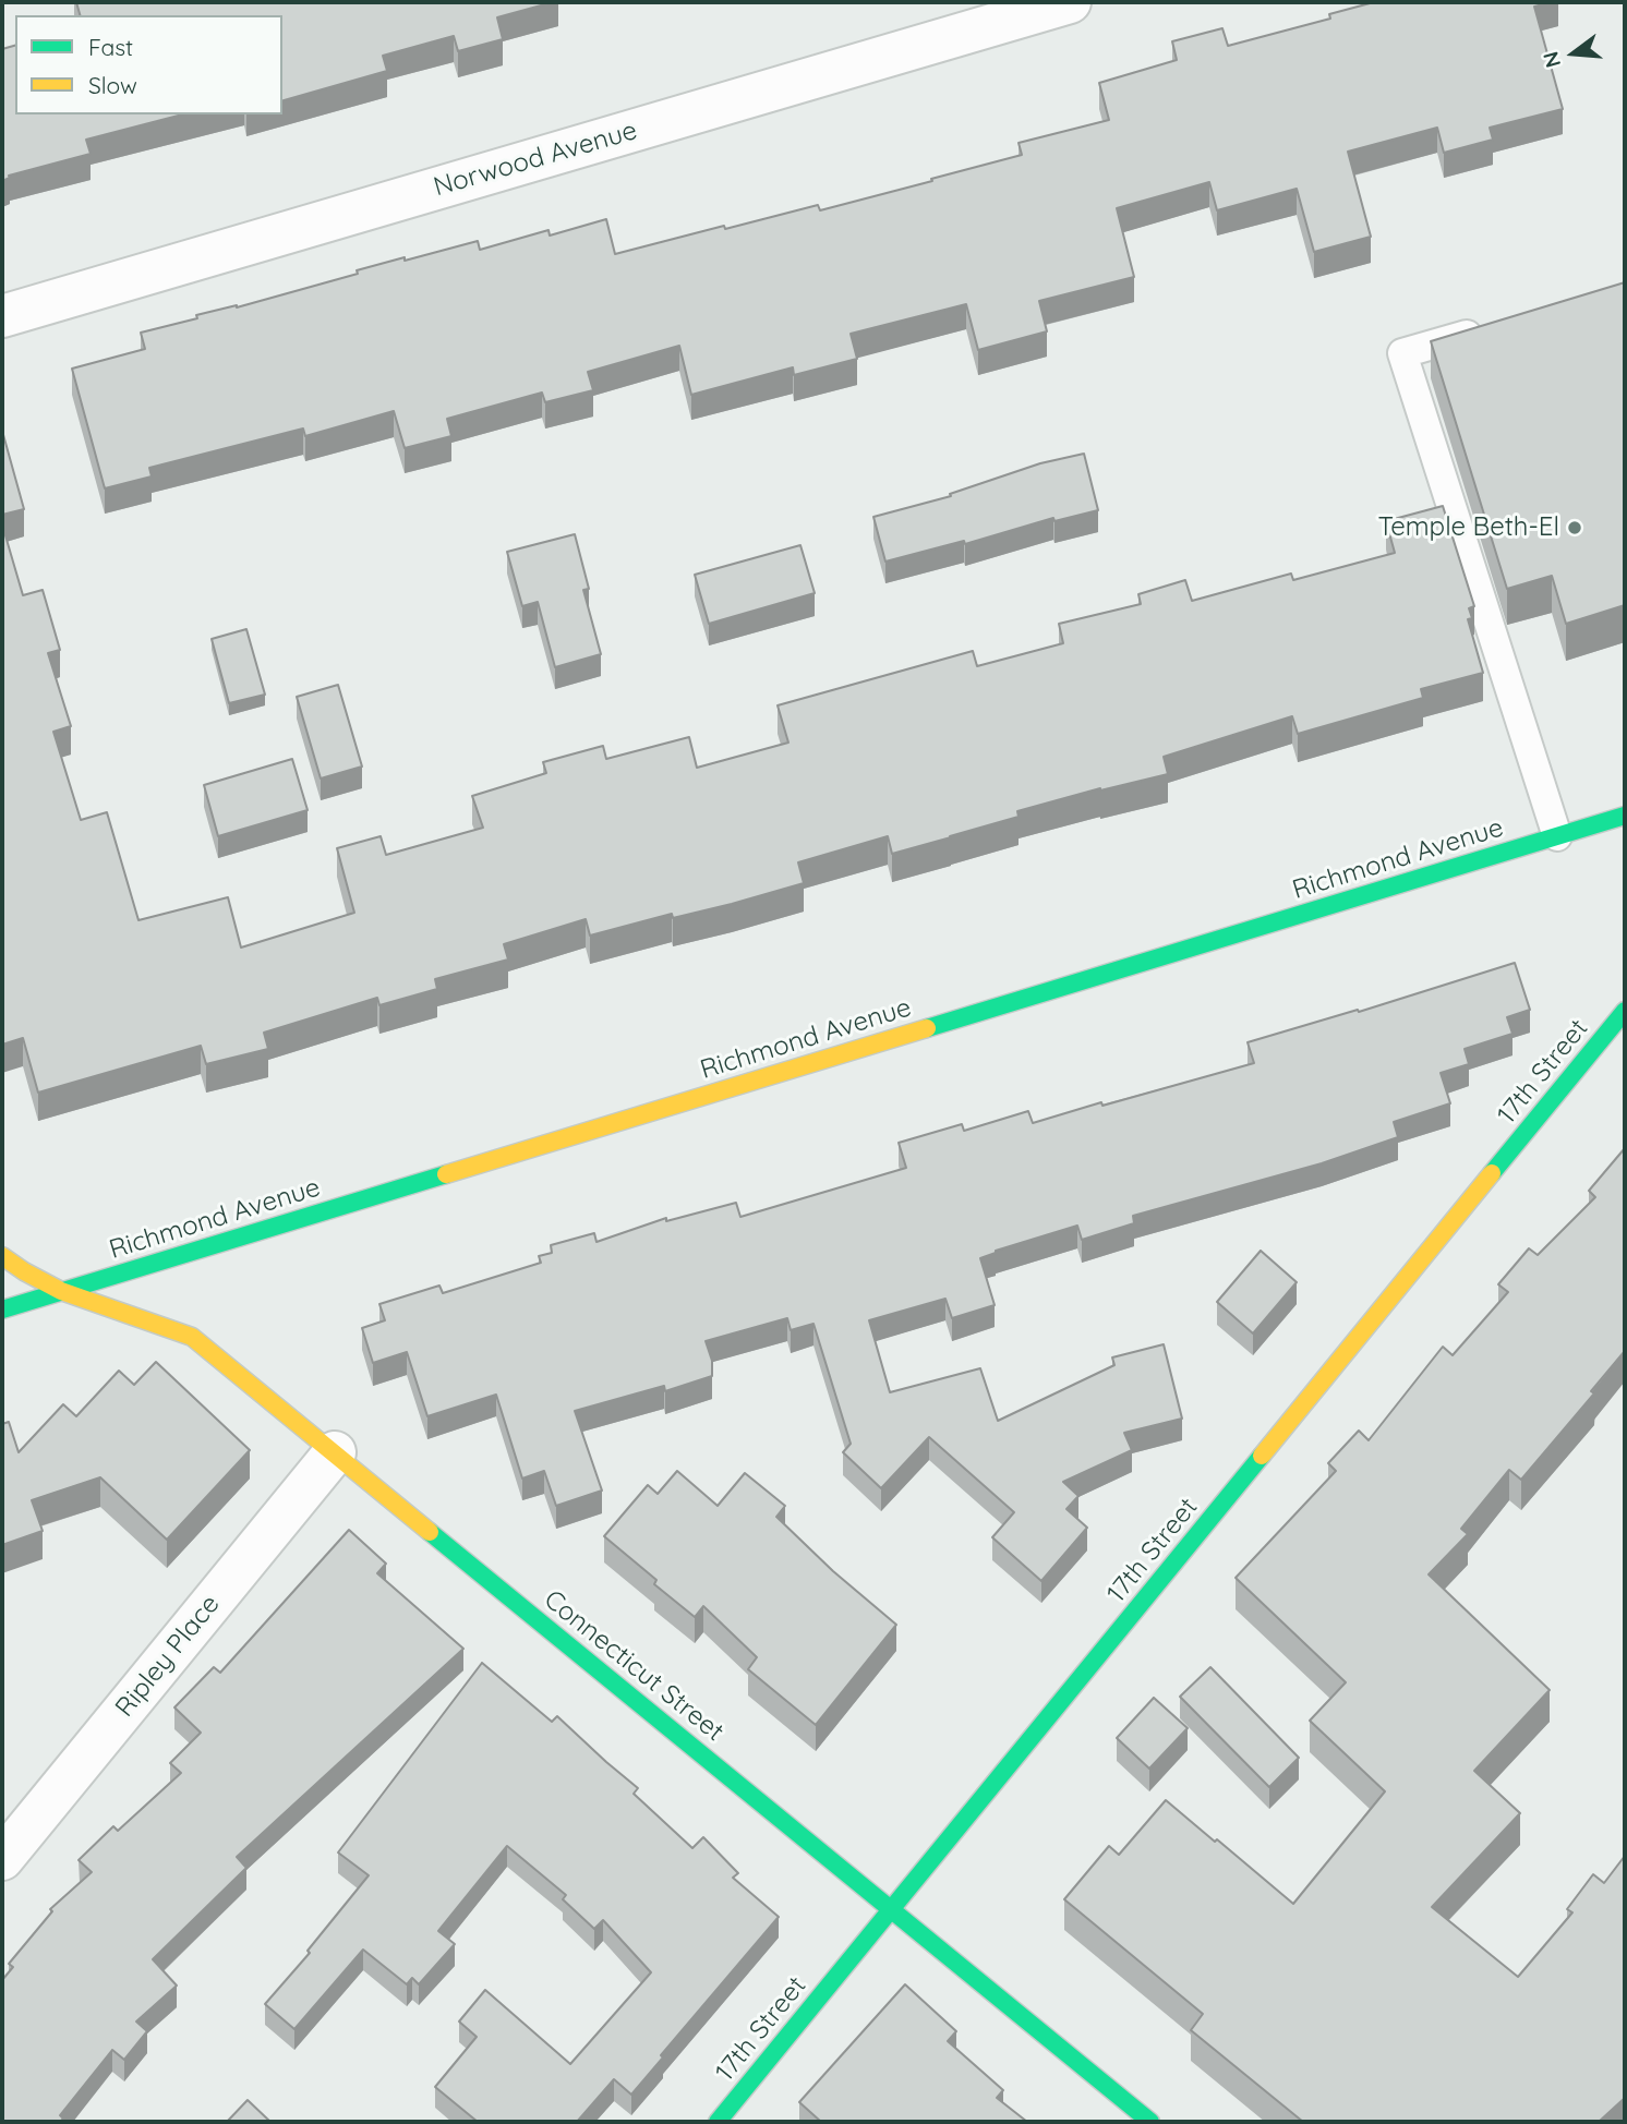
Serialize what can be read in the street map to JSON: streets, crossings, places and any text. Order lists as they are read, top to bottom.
{
  "streets": {
    "street": [
      "Norwood Avenue",
      "Richmond Avenue",
      "17th Street",
      "Ripley Place",
      "Connecticut Street"
    ]
  },
  "crossings": [
    ["Richmond Avenue", "Connecticut Street"],
    ["17th Street", "Connecticut Street"],
    ["Ripley Place", "Connecticut Street"]
  ],
  "places": ["Temple Beth-El"],
  "legend": ["Fast", "Slow"],
  "north": "left"
}
